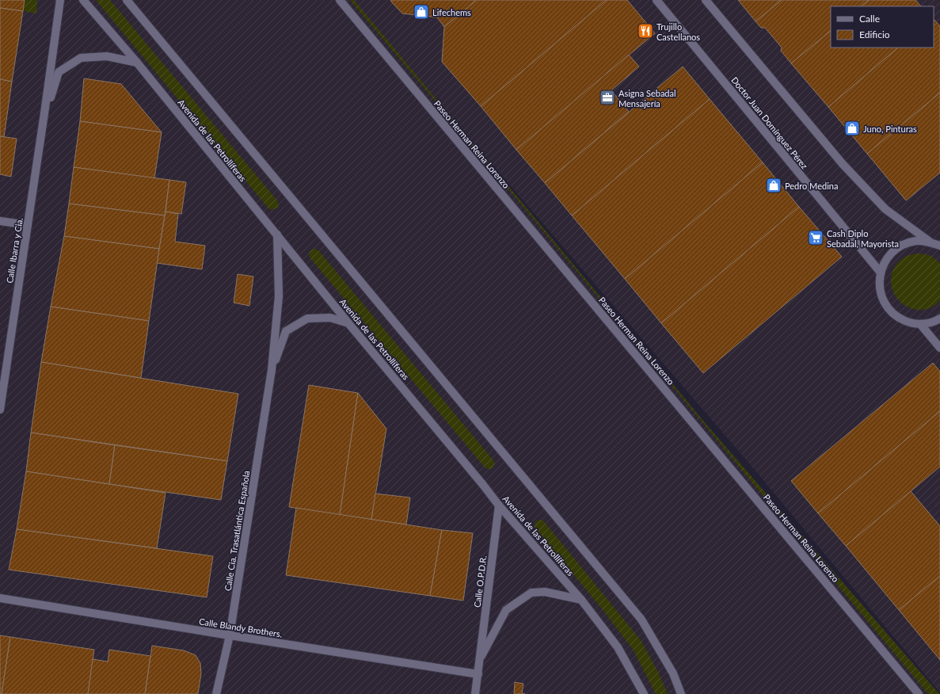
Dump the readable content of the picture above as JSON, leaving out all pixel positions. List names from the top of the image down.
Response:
{
  "streets": {
    "street": [
      "Doctor Juan Domínguez Pérez",
      "Avenida de las Petrollíferas",
      "Paseo Herman Reina Lorenzo",
      "Calle Ibarra y Cia.",
      "Calle Cia. Trasatlántica Española",
      "Calle O.P.D.R.",
      "Calle Blandy Brothers."
    ]
  },
  "crossings": [
    ["Avenida de las Petrollíferas", "Calle Ibarra y Cia."],
    ["Avenida de las Petrollíferas", "Calle Cia. Trasatlántica Española"],
    ["Avenida de las Petrollíferas", "Calle O.P.D.R."],
    ["Calle Cia. Trasatlántica Española", "Calle Blandy Brothers."],
    ["Calle O.P.D.R.", "Calle Blandy Brothers."]
  ],
  "places": {
    "shop": ["Lifechems", "Juno, Pinturas", "Pedro Medina"],
    "restaurant": ["Trujillo Castellanos"],
    "office": ["Asigna Sebadal Mensajería"],
    "supermarket": ["Cash Diplo Sebadal, Mayorista"]
  },
  "legend": ["Calle", "Edificio"]
}
